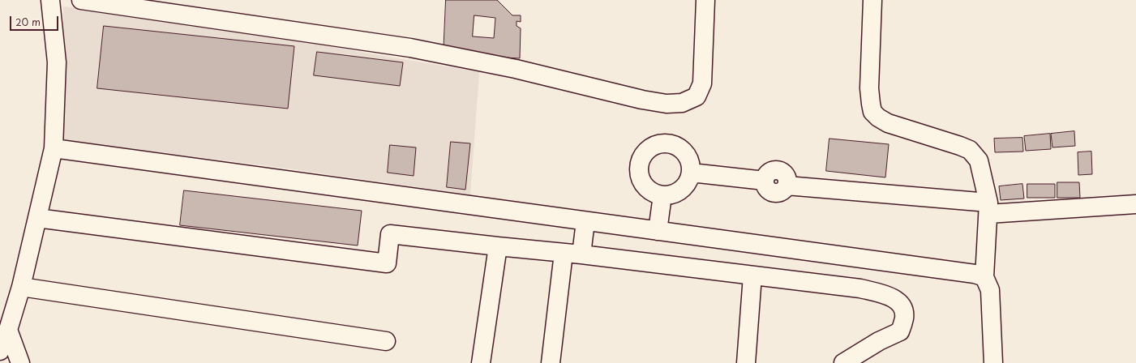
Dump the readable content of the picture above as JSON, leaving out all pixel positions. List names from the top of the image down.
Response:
{
  "scale_bar": "20 m"
}
